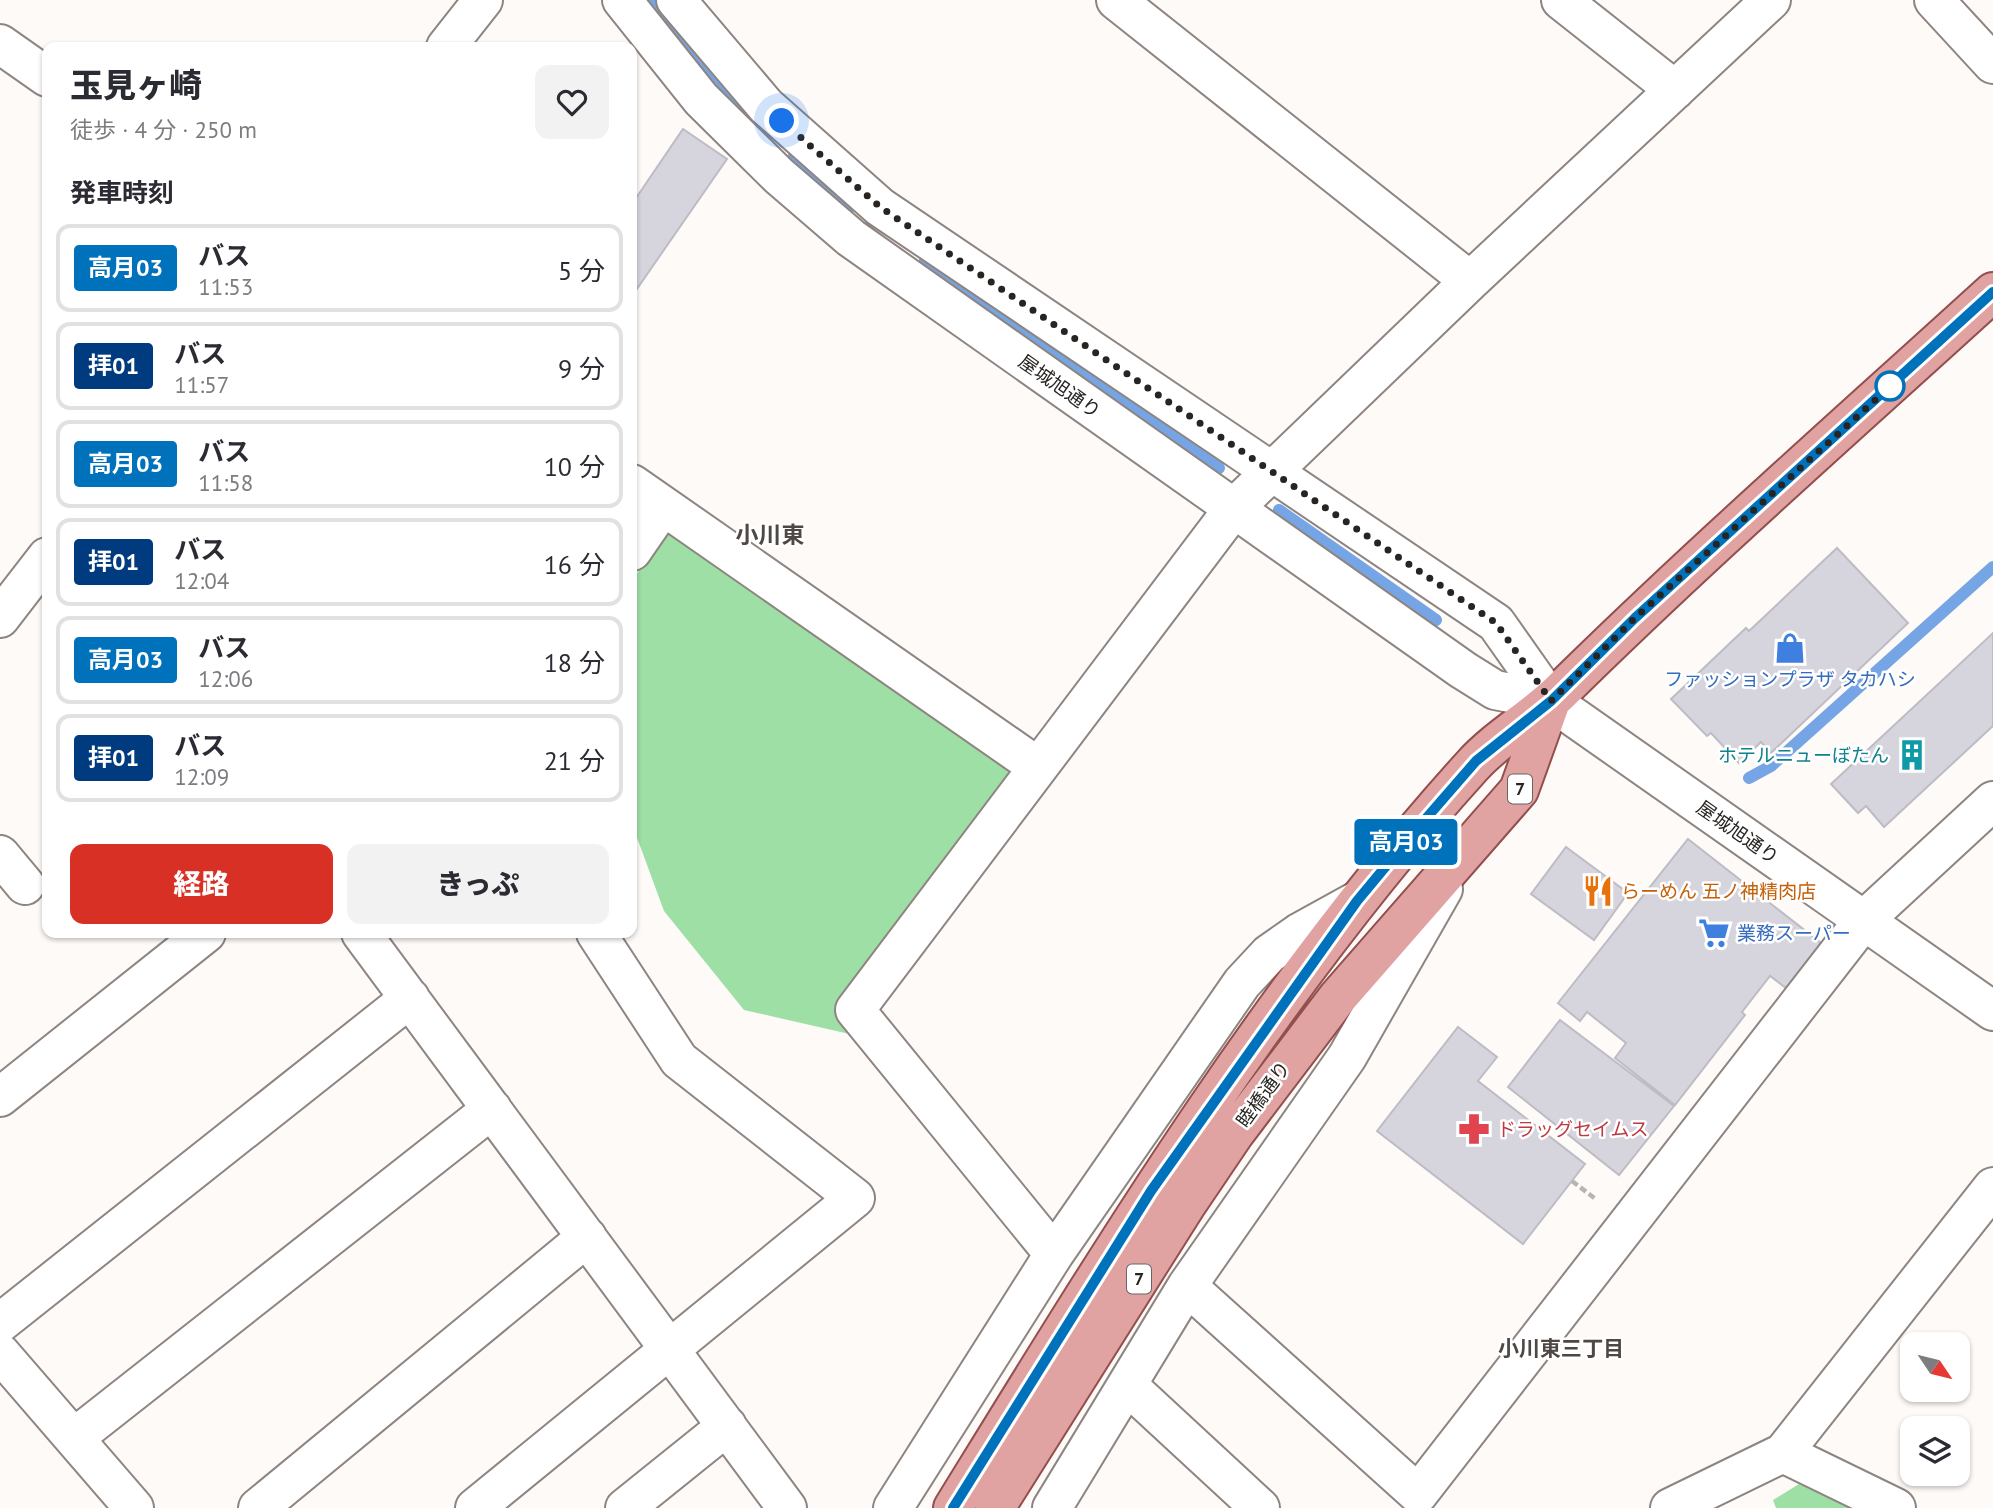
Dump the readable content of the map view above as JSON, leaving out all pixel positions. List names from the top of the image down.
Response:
{
  "streets": {
    "main road": ["7", "睦橋通り"],
    "street": ["屋城旭通り"]
  },
  "crossings": [
    ["屋城旭通り", "睦橋通り"]
  ],
  "districts": ["小川東", "小川東三丁目"],
  "places": {
    "shop": ["ファッションプラザ タカハシ"],
    "building": ["ホテルニューぼたん"],
    "restaurant": ["らーめん 五ノ神精肉店"],
    "supermarket": ["業務スーパー"],
    "pharmacy": ["ドラッグセイムス"]
  },
  "lines": ["bus line 高月03"],
  "north": "bottom right",
  "page": {
    "on_map": "高月03",
    "heading": [
      ["玉見ヶ崎", "徒歩 · 4 分 · 250 m"],
      "発車時刻"
    ],
    "list": [
      {
        "mark": "高月03",
        "name": "バス",
        "note": "11:53",
        "value": "5 分"
      },
      {
        "mark": "拝01",
        "name": "バス",
        "note": "11:57",
        "value": "9 分"
      },
      {
        "mark": "高月03",
        "name": "バス",
        "note": "11:58",
        "value": "10 分"
      },
      {
        "mark": "拝01",
        "name": "バス",
        "note": "12:04",
        "value": "16 分"
      },
      {
        "mark": "高月03",
        "name": "バス",
        "note": "12:06",
        "value": "18 分"
      },
      {
        "mark": "拝01",
        "name": "バス",
        "note": "12:09",
        "value": "21 分"
      }
    ],
    "buttons": ["経路", "きっぷ"]
  }
}
